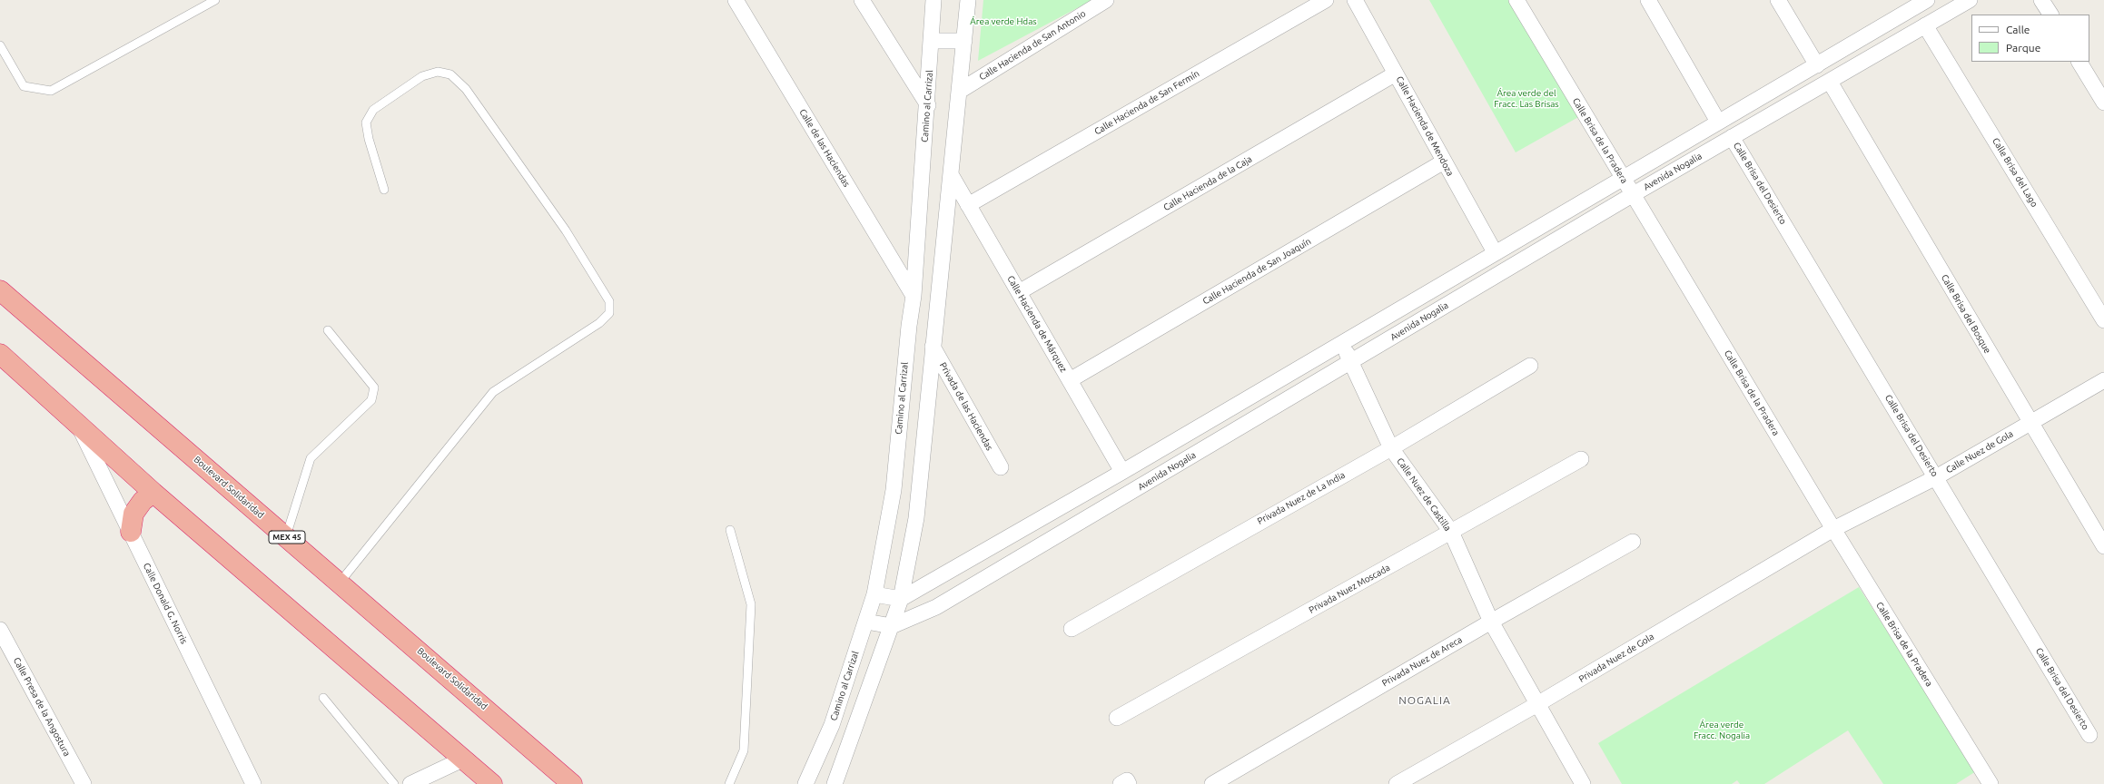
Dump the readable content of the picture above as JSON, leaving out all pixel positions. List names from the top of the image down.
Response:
{
  "streets": {
    "highway": ["Boulevard Solidaridad", "MEX 45"],
    "street": [
      "Calle Hacienda de San Antonio",
      "Calle Hacienda de San Fermín",
      "Camino al Carrizal",
      "Calle Hacienda de Mendoza",
      "Calle Brisa de la Pradera",
      "Calle de las Haciendas",
      "Avenida Nogalia",
      "Calle Brisa del Lago",
      "Calle Hacienda de la Caja",
      "Calle Brisa del Desierto",
      "Calle Hacienda de San Joaquín",
      "Calle Brisa del Bosque",
      "Calle Hacienda de Márquez",
      "Privada de las Haciendas",
      "Calle Nuez de Gola",
      "Calle Nuez de Castilla",
      "Privada Nuez de La India",
      "Privada Nuez Moscada",
      "Calle Donald G. Norris",
      "Privada Nuez de Gola",
      "Privada Nuez de Areca",
      "Calle Presa de la Angostura"
    ]
  },
  "crossings": [
    ["Calle Hacienda de San Fermín", "Calle Hacienda de Márquez"],
    ["Camino al Carrizal", "Calle de las Haciendas"],
    ["Calle Hacienda de Mendoza", "Avenida Nogalia"],
    ["Calle Hacienda de Mendoza", "Calle Hacienda de la Caja"],
    ["Calle Hacienda de Mendoza", "Calle Hacienda de San Joaquín"],
    ["Calle Brisa de la Pradera", "Avenida Nogalia"],
    ["Calle Brisa de la Pradera", "Calle Nuez de Gola"],
    ["Calle Brisa de la Pradera", "Privada Nuez de Gola"],
    ["Avenida Nogalia", "Calle Brisa del Lago"],
    ["Avenida Nogalia", "Calle Brisa del Desierto"],
    ["Avenida Nogalia", "Calle Brisa del Bosque"],
    ["Avenida Nogalia", "Calle Hacienda de Márquez"],
    ["Avenida Nogalia", "Calle Nuez de Castilla"],
    ["Calle Hacienda de la Caja", "Calle Hacienda de Márquez"],
    ["Calle Brisa del Desierto", "Calle Nuez de Gola"],
    ["Calle Hacienda de San Joaquín", "Calle Hacienda de Márquez"],
    ["Calle Brisa del Bosque", "Calle Nuez de Gola"],
    ["Calle Nuez de Gola", "Privada Nuez de Gola"],
    ["Calle Nuez de Castilla", "Privada Nuez de La India"],
    ["Calle Nuez de Castilla", "Privada Nuez Moscada"],
    ["Calle Nuez de Castilla", "Privada Nuez de Gola"],
    ["Calle Nuez de Castilla", "Privada Nuez de Areca"]
  ],
  "districts": ["NOGALIA"],
  "parks": ["Área verde Hdas", "Área verde del Fracc. Las Brisas", "Área verde Fracc. Nogalia"],
  "legend": ["Calle", "Parque"]
}
